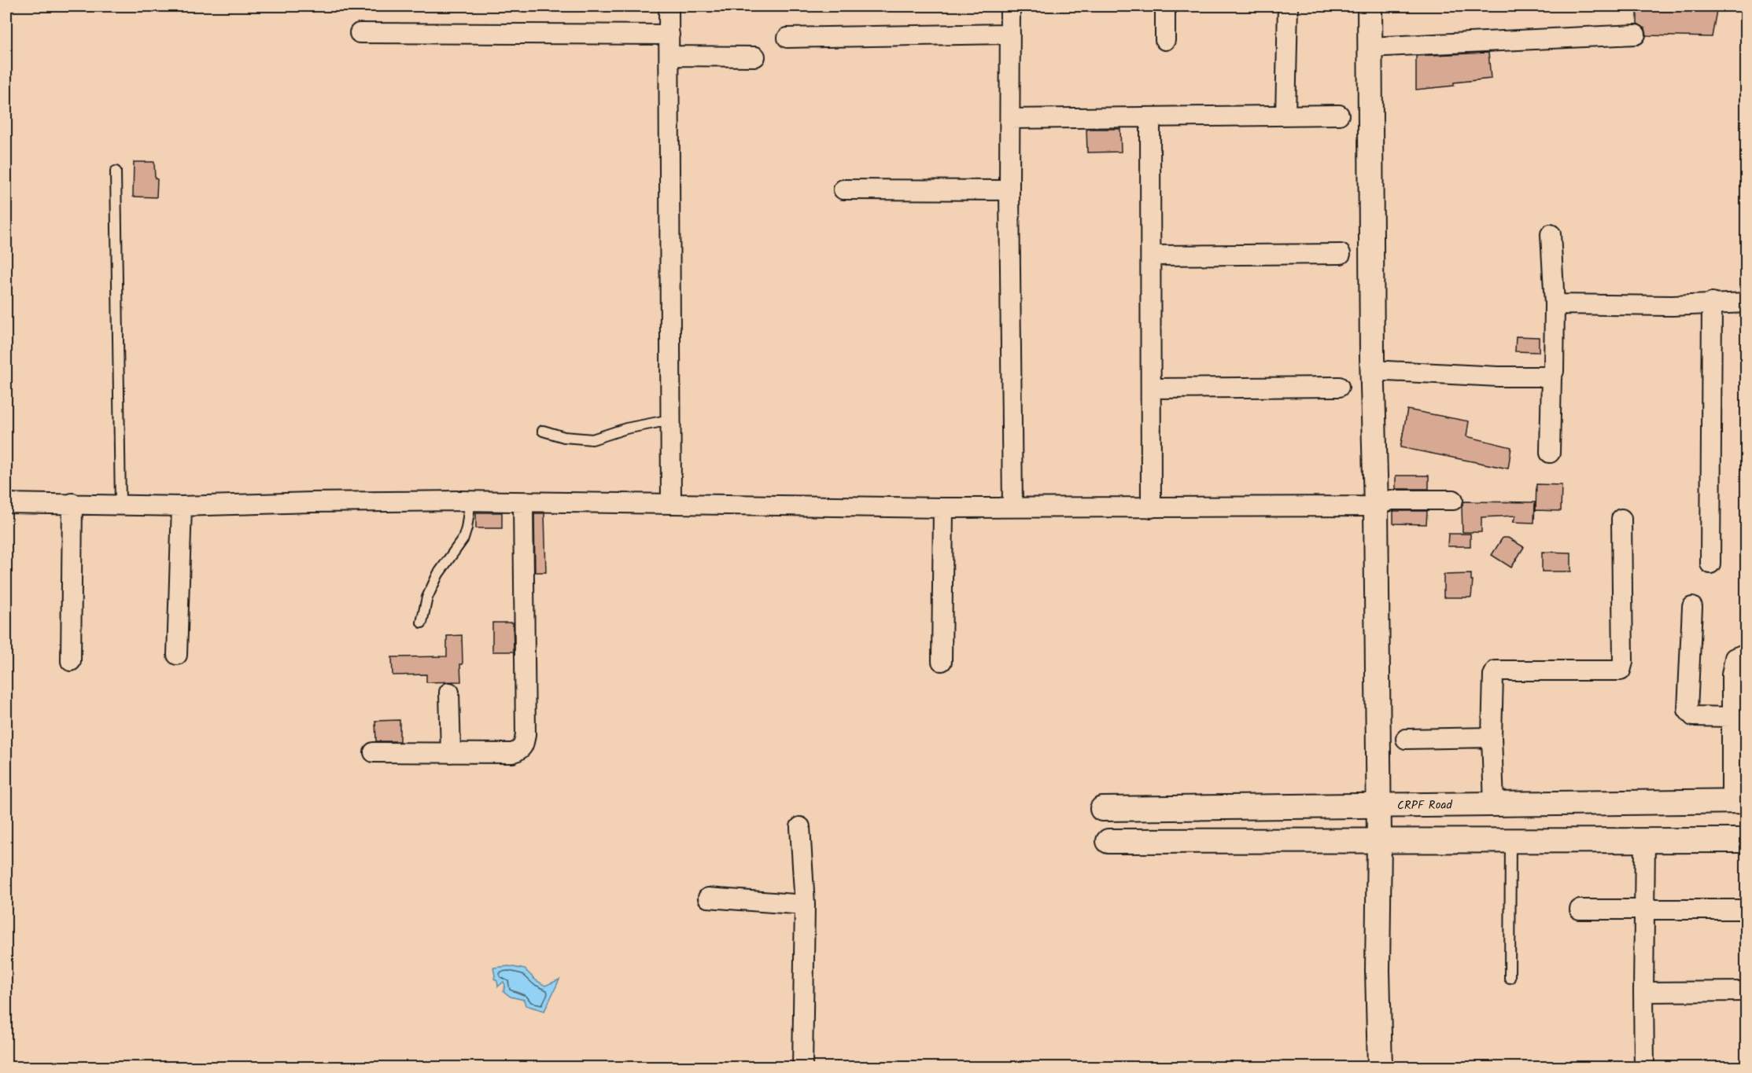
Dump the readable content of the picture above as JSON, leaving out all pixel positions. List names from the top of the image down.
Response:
{
  "streets": {
    "street": ["CRPF Road"]
  }
}
